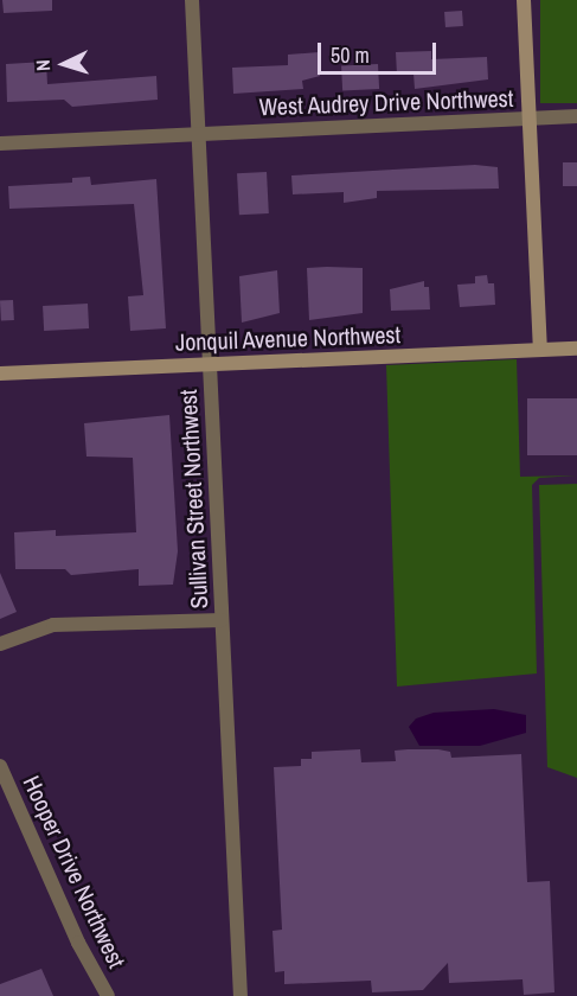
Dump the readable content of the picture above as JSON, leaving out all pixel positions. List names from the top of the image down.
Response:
{
  "streets": {
    "street": [
      "West Audrey Drive Northwest",
      "Jonquil Avenue Northwest",
      "Sullivan Street Northwest",
      "Hooper Drive Northwest"
    ]
  },
  "crossings": [
    ["West Audrey Drive Northwest", "Sullivan Street Northwest"],
    ["Jonquil Avenue Northwest", "Sullivan Street Northwest"]
  ],
  "scale_bar": "50 m",
  "north": "left"
}
